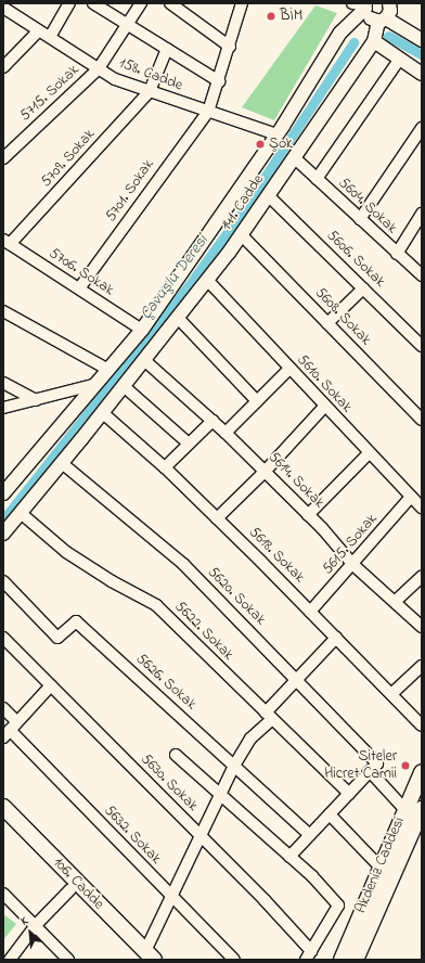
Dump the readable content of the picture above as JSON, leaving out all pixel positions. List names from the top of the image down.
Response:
{
  "streets": {
    "main road": ["Akdeniz Caddesi", "106. Cadde"],
    "street": [
      "158. Cadde",
      "5715. Sokak",
      "5709. Sokak",
      "5701. Sokak",
      "141. Cadde",
      "5604. Sokak",
      "5606. Sokak",
      "5706. Sokak",
      "5608. Sokak",
      "5610. Sokak",
      "5614. Sokak",
      "5615. Sokak",
      "5618. Sokak",
      "5620. Sokak",
      "5622. Sokak",
      "5626. Sokak",
      "5630. Sokak",
      "5632. Sokak"
    ]
  },
  "crossings": [
    ["158. Cadde", "5715. Sokak"],
    ["158. Cadde", "5709. Sokak"],
    ["158. Cadde", "5701. Sokak"],
    ["158. Cadde", "141. Cadde"],
    ["5709. Sokak", "5706. Sokak"],
    ["5701. Sokak", "5706. Sokak"],
    ["141. Cadde", "5604. Sokak"],
    ["141. Cadde", "5606. Sokak"],
    ["141. Cadde", "5706. Sokak"],
    ["141. Cadde", "5608. Sokak"],
    ["141. Cadde", "5610. Sokak"],
    ["141. Cadde", "5614. Sokak"],
    ["141. Cadde", "5618. Sokak"],
    ["141. Cadde", "5620. Sokak"],
    ["141. Cadde", "5622. Sokak"],
    ["5610. Sokak", "5615. Sokak"],
    ["5614. Sokak", "5615. Sokak"],
    ["5615. Sokak", "5618. Sokak"],
    ["5620. Sokak", "Akdeniz Caddesi"]
  ],
  "water": ["Çavuşlu Deresi"],
  "places": ["BİM", "Şok", "Siteler Hicret Camii"],
  "north": "top left"
}
